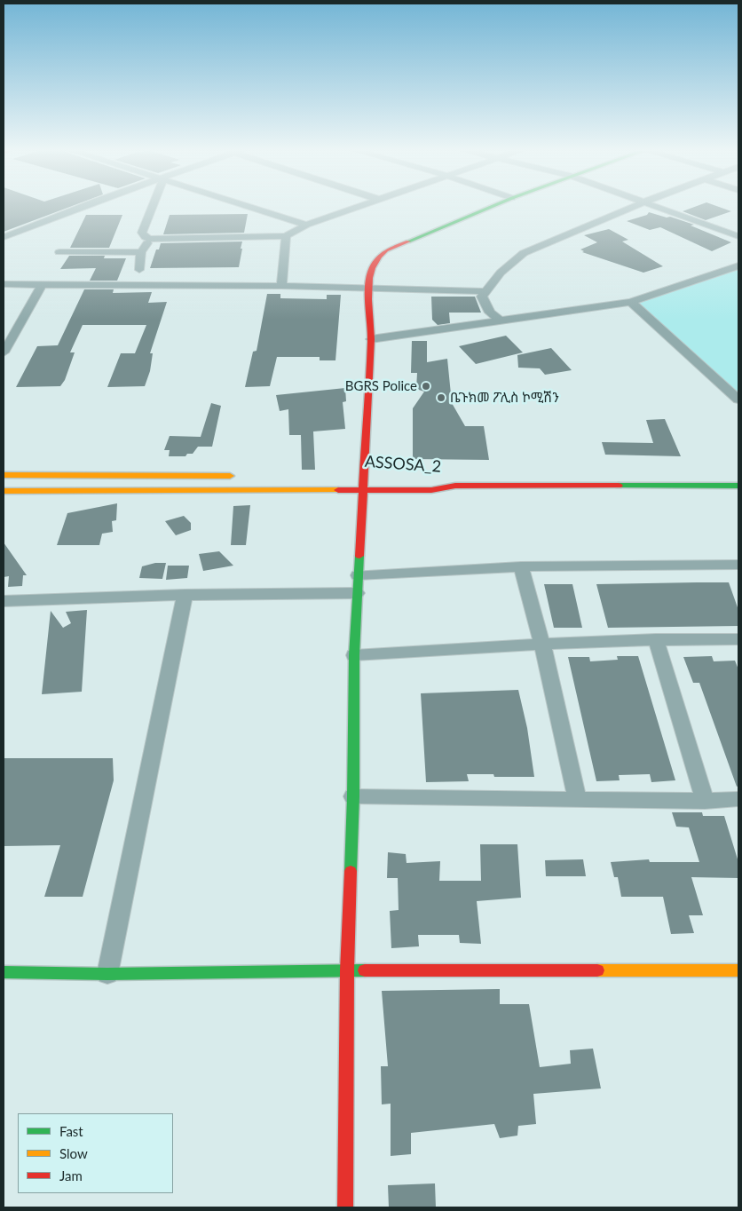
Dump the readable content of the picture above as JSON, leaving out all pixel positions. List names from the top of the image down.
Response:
{
  "streets": {
    "street": ["ASSOSA_2"]
  },
  "places": ["BGRS Police", "ቤጉክመ ፖሊስ ኮሚሽን"],
  "legend": ["Fast", "Slow", "Jam"]
}
